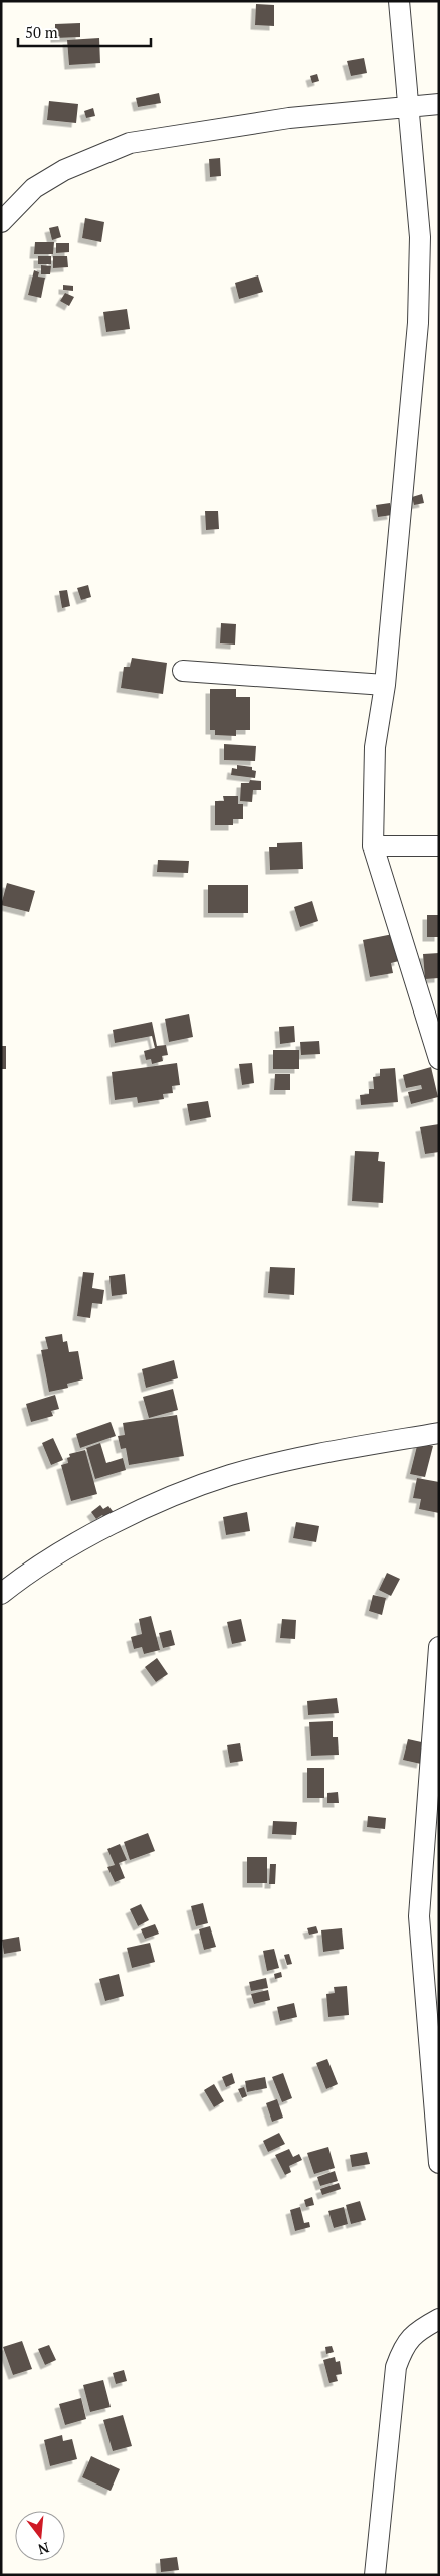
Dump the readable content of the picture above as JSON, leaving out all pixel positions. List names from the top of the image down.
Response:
{
  "scale_bar": "50 m",
  "north": "bottom"
}
